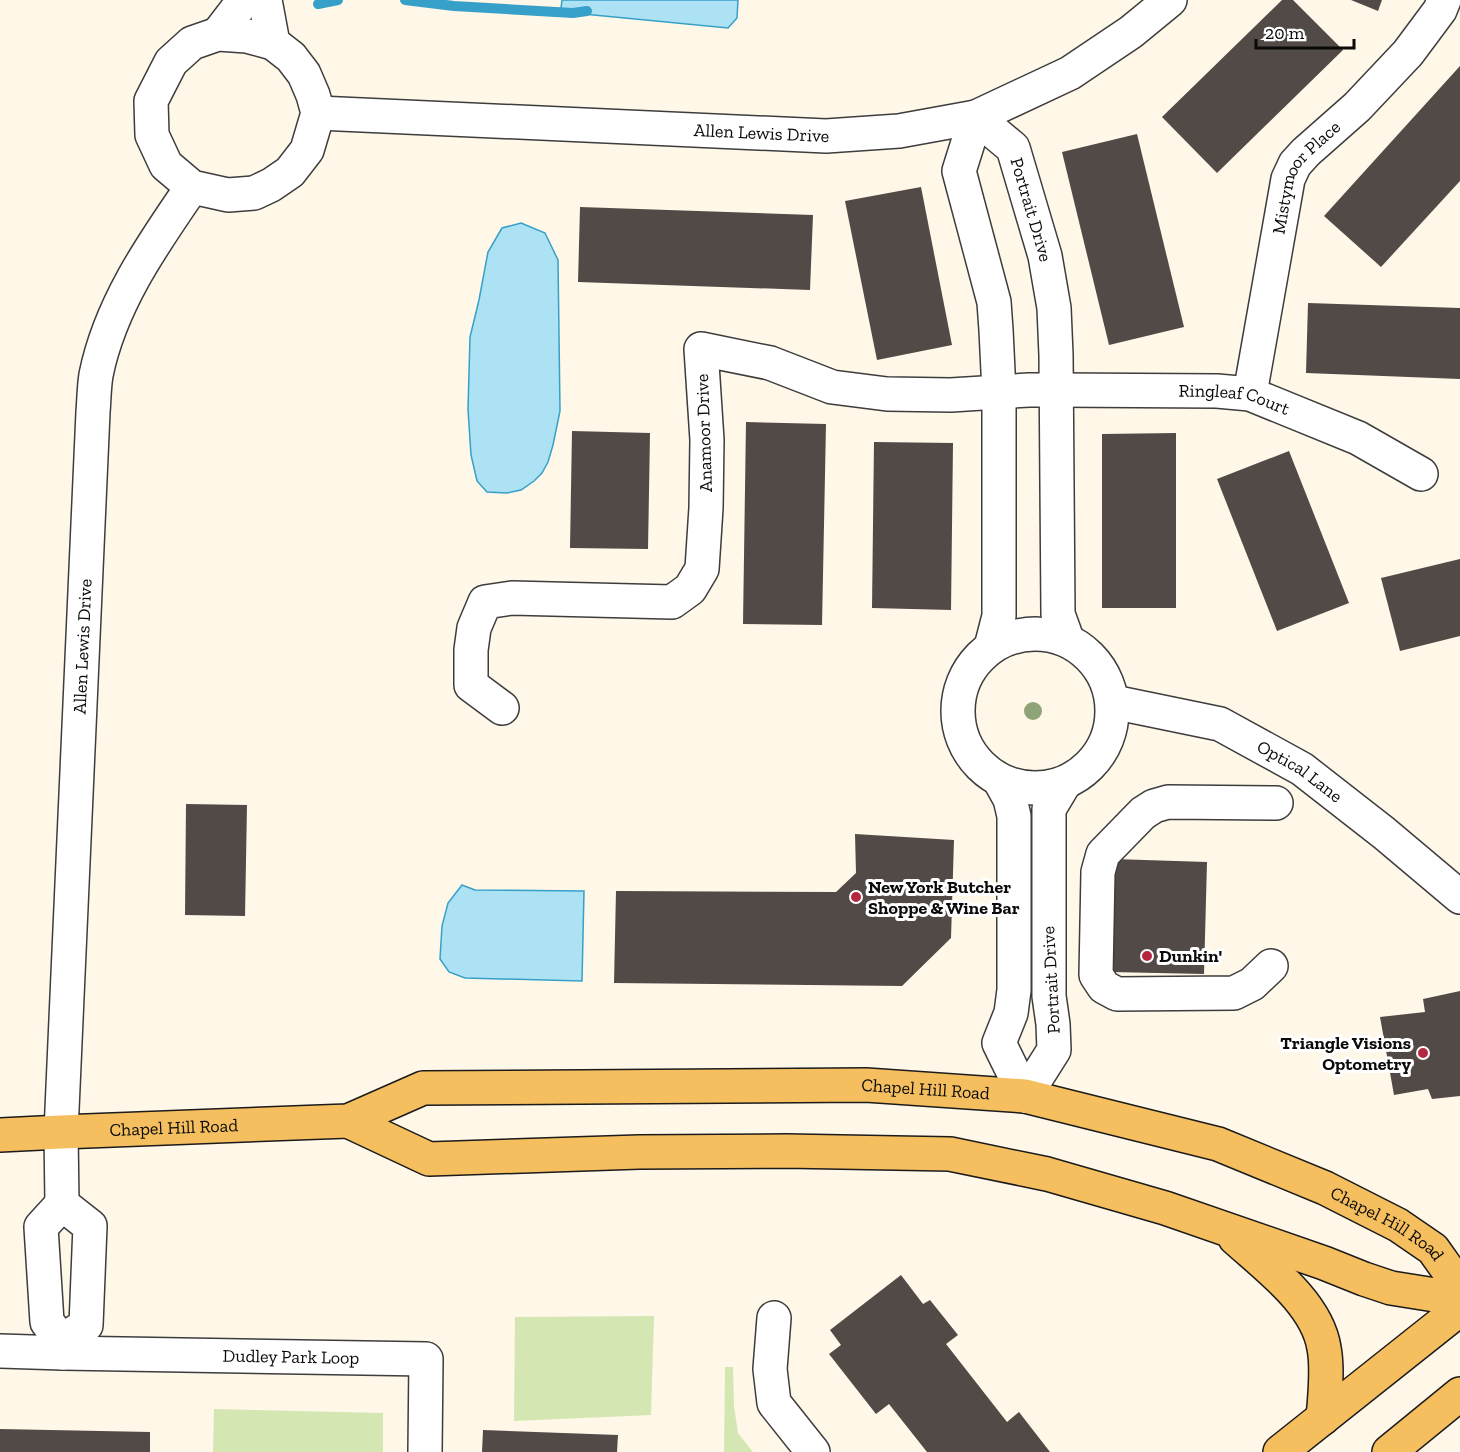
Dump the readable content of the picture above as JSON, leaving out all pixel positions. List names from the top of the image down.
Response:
{
  "streets": {
    "main road": ["Chapel Hill Road"],
    "street": [
      "Allen Lewis Drive",
      "Mistymoor Place",
      "Portrait Drive",
      "Ringleaf Court",
      "Anamoor Drive",
      "Optical Lane",
      "Dudley Park Loop"
    ]
  },
  "crossings": [
    ["Allen Lewis Drive", "Portrait Drive"],
    ["Allen Lewis Drive", "Chapel Hill Road"],
    ["Mistymoor Place", "Ringleaf Court"],
    ["Portrait Drive", "Ringleaf Court"],
    ["Portrait Drive", "Anamoor Drive"],
    ["Portrait Drive", "Optical Lane"],
    ["Portrait Drive", "Chapel Hill Road"],
    ["Ringleaf Court", "Anamoor Drive"]
  ],
  "places": ["New York Butcher Shoppe & Wine Bar", "Dunkin'", "Triangle Visions Optometry"],
  "scale_bar": "20 m"
}
